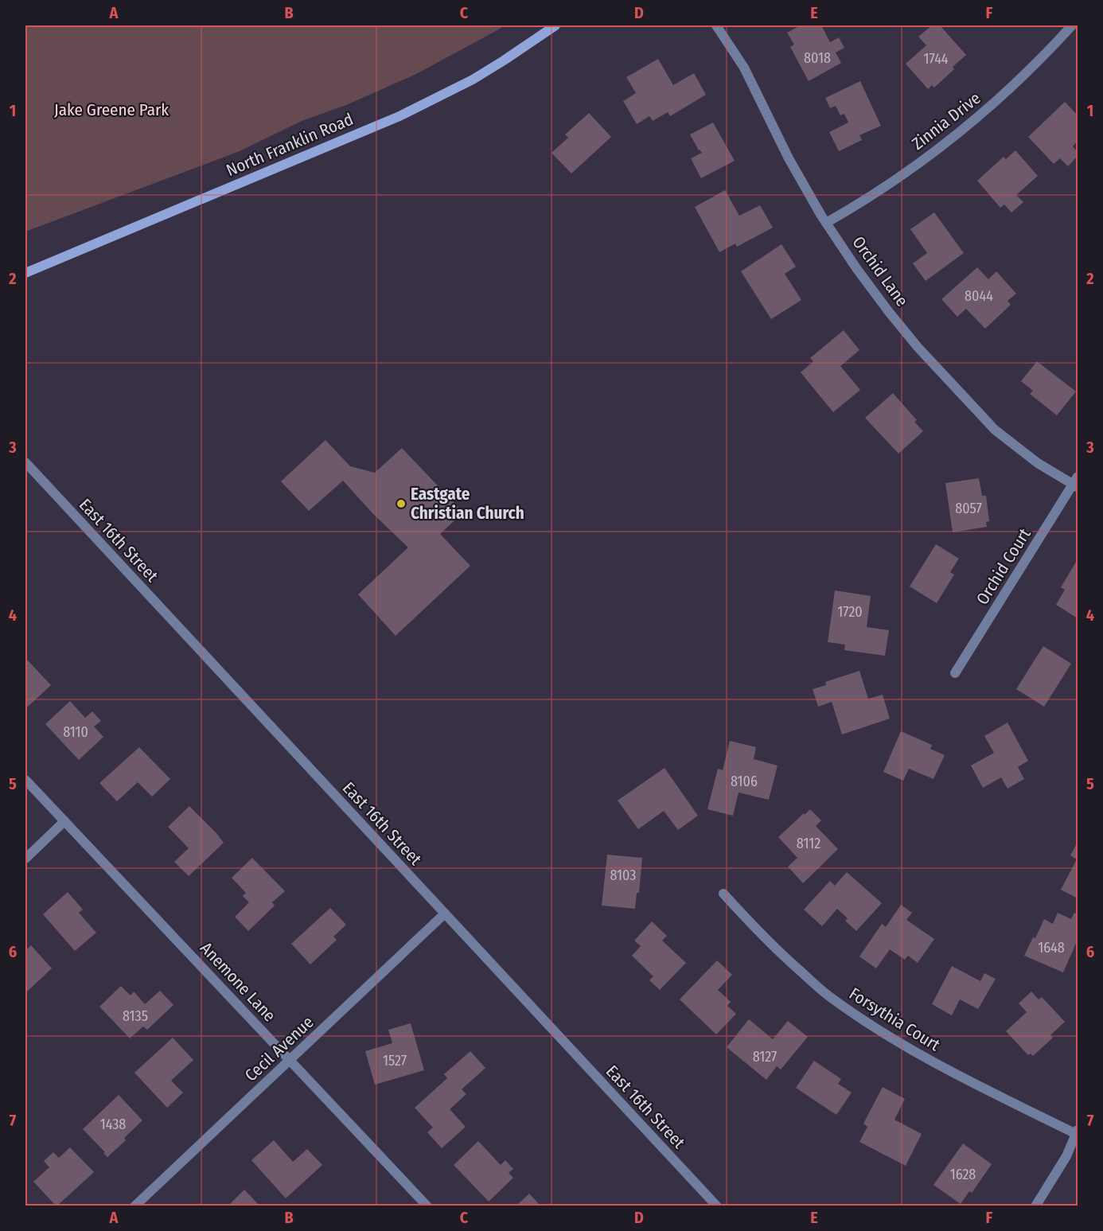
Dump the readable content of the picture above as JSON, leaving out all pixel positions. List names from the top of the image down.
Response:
{
  "streets": {
    "main road": ["North Franklin Road"],
    "street": [
      "Zinnia Drive",
      "Orchid Lane",
      "East 16th Street",
      "Orchid Court",
      "Anemone Lane",
      "Forsythia Court",
      "Cecil Avenue"
    ]
  },
  "crossings": [
    ["Zinnia Drive", "Orchid Lane"],
    ["Orchid Lane", "Orchid Court"],
    ["East 16th Street", "Cecil Avenue"],
    ["Anemone Lane", "Cecil Avenue"]
  ],
  "parks": ["Jake Greene Park"],
  "places": ["Eastgate Christian Church"],
  "house_numbers": [
    "8018",
    "1744",
    "8044",
    "8057",
    "1720",
    "8110",
    "8106",
    "8112",
    "8103",
    "1648",
    "8135",
    "8127",
    "1527",
    "1438",
    "1628"
  ],
  "grid": {
    "columns": [
      "A",
      "B",
      "C",
      "D",
      "E",
      "F"
    ],
    "rows": [
      "1",
      "2",
      "3",
      "4",
      "5",
      "6",
      "7"
    ]
  }
}
